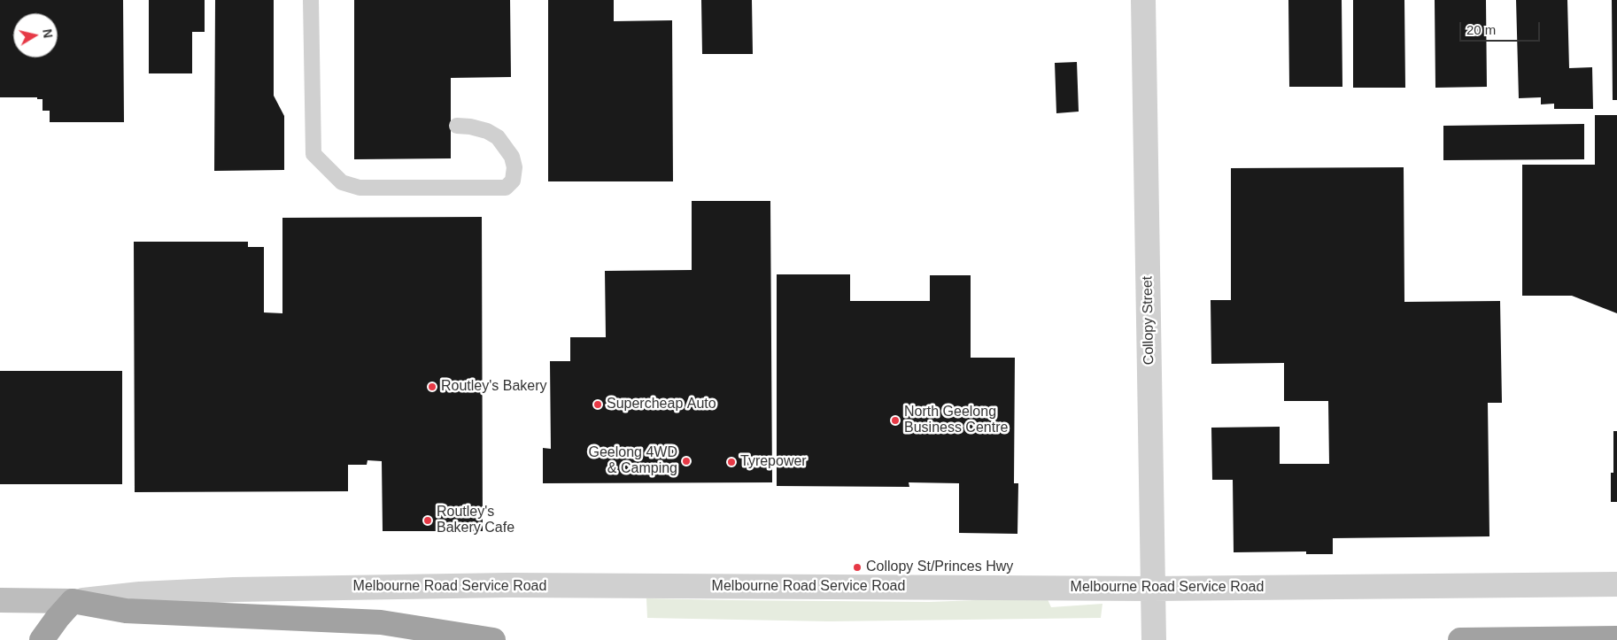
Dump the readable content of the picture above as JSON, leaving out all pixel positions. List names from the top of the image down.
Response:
{
  "streets": {
    "main road": ["Melbourne Road Service Road"],
    "street": ["Collopy Street"]
  },
  "crossings": [
    ["Collopy Street", "Melbourne Road Service Road"]
  ],
  "places": [
    "Routley's Bakery",
    "Supercheap Auto",
    "North Geelong Business Centre",
    "Geelong 4WD & Camping",
    "Tyrepower",
    "Routley's Bakery Cafe",
    "Collopy St/Princes Hwy"
  ],
  "scale_bar": "20 m",
  "north": "right"
}
